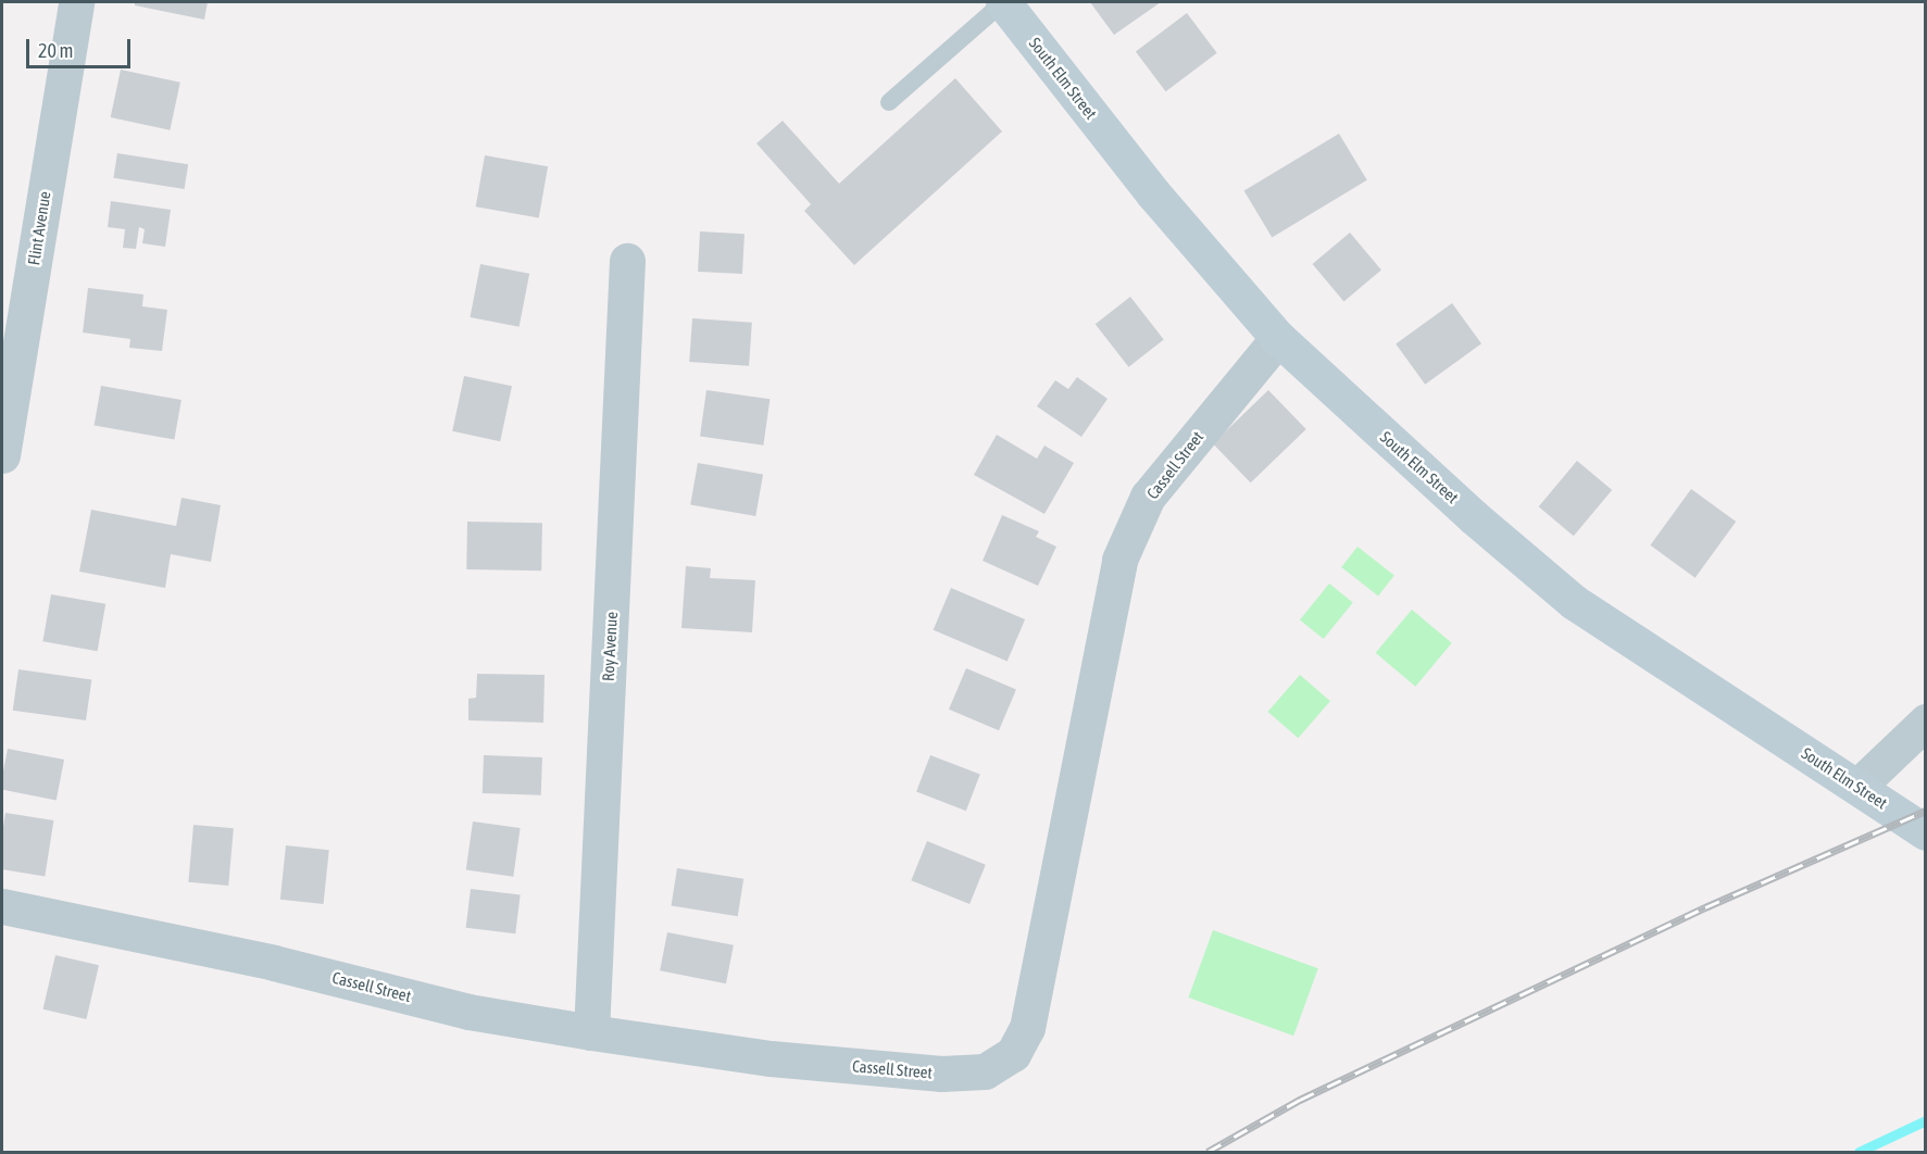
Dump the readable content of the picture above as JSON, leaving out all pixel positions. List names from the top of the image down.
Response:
{
  "streets": {
    "street": [
      "South Elm Street",
      "Flint Avenue",
      "Cassell Street",
      "Roy Avenue"
    ]
  },
  "crossings": [
    ["South Elm Street", "Cassell Street"],
    ["Cassell Street", "Roy Avenue"]
  ],
  "scale_bar": "20 m"
}
